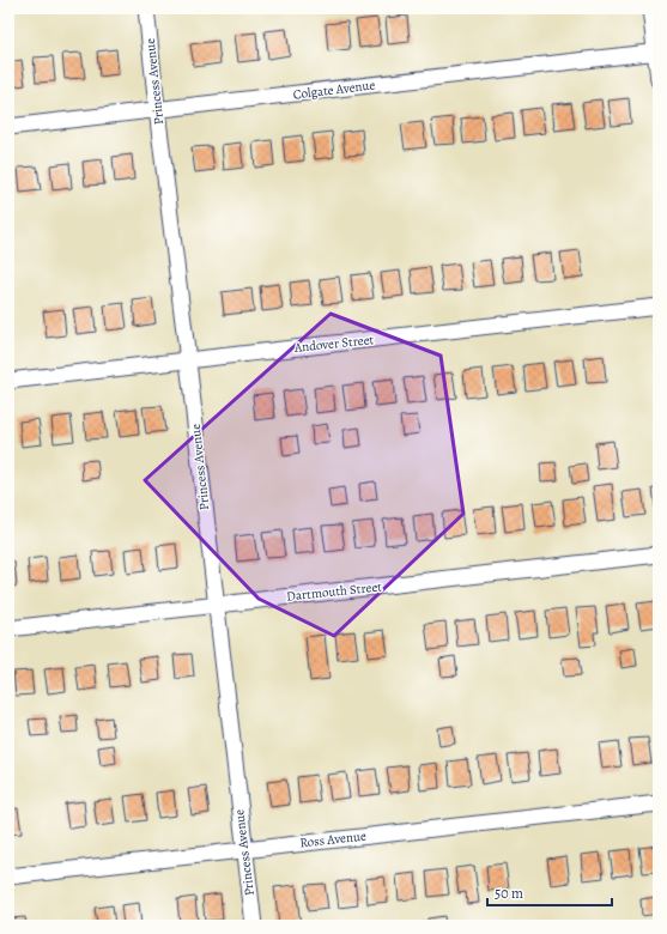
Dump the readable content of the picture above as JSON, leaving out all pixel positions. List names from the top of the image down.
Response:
{
  "streets": {
    "street": [
      "Princess Avenue",
      "Colgate Avenue",
      "Andover Street",
      "Dartmouth Street",
      "Ross Avenue"
    ]
  },
  "crossings": [
    ["Princess Avenue", "Colgate Avenue"],
    ["Princess Avenue", "Andover Street"],
    ["Princess Avenue", "Dartmouth Street"],
    ["Princess Avenue", "Ross Avenue"]
  ],
  "scale_bar": "50 m"
}
